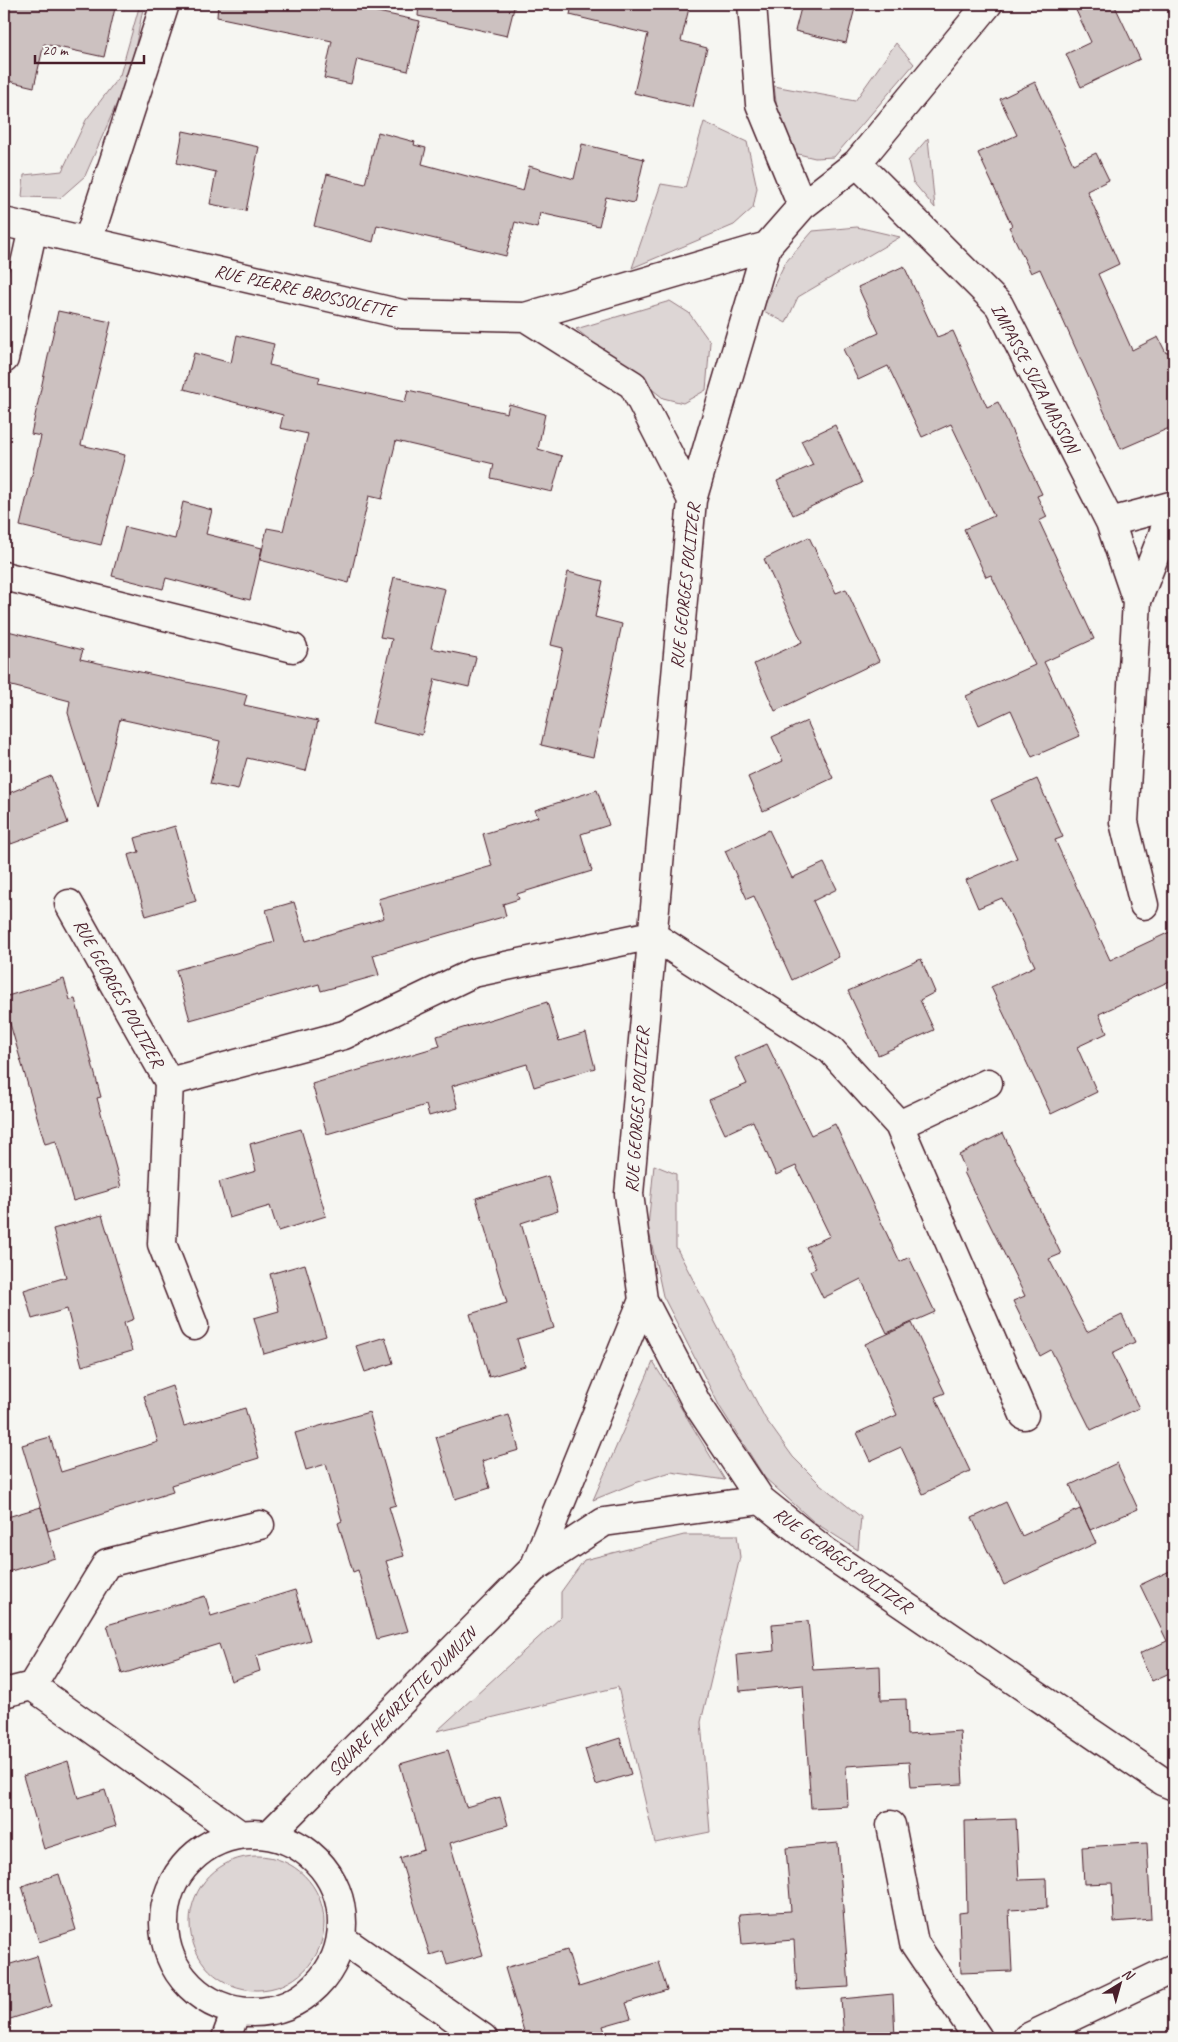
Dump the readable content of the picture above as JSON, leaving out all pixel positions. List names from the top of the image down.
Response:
{
  "streets": {
    "street": [
      "RUE PIERRE BROSSOLETTE",
      "IMPASSE SUZA MASSON",
      "RUE GEORGES POLITZER",
      "SQUARE HENRIETTE DUMUIN"
    ]
  },
  "crossings": [
    ["RUE PIERRE BROSSOLETTE", "RUE GEORGES POLITZER"]
  ],
  "scale_bar": "20 m",
  "north": "top right"
}
